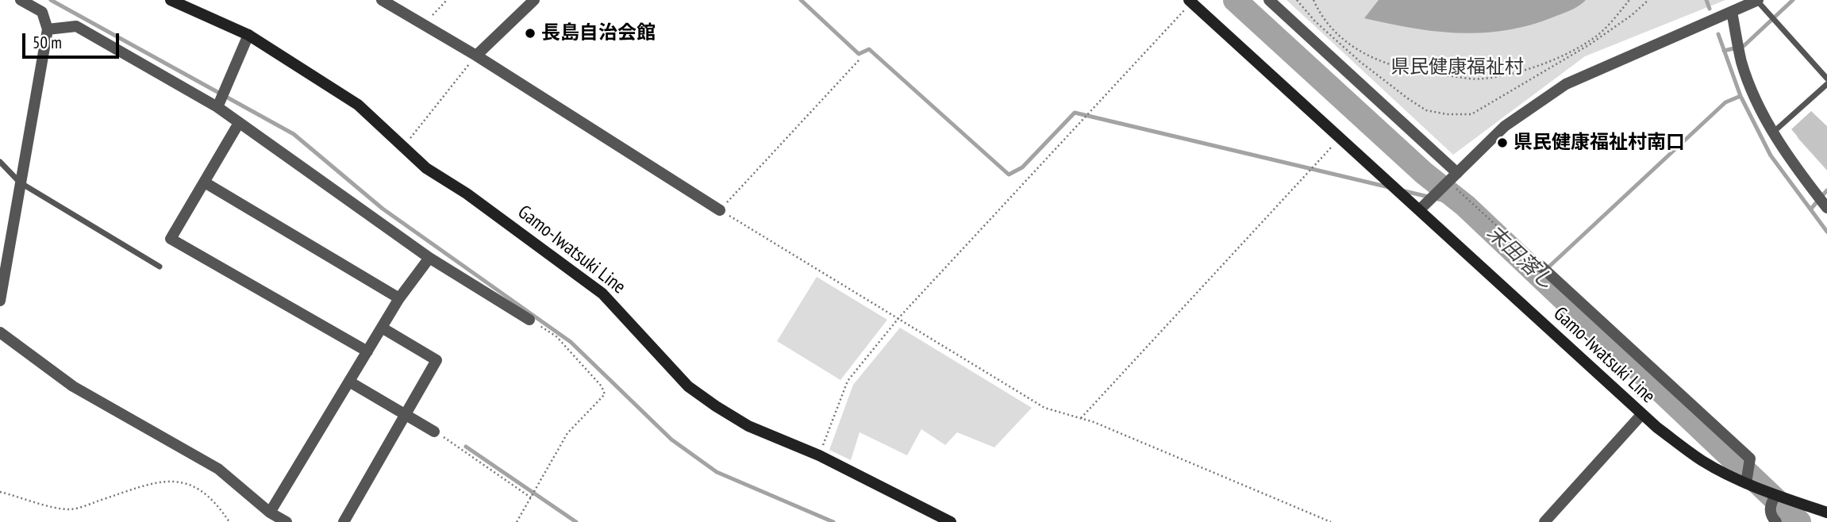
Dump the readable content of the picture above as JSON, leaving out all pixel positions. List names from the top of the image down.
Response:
{
  "streets": {
    "main road": ["Gamo-Iwatsuki Line"]
  },
  "water": ["末田落し"],
  "parks": ["県民健康福祉村"],
  "places": ["長島自治会館", "県民健康福祉村南口"],
  "scale_bar": "50 m"
}
